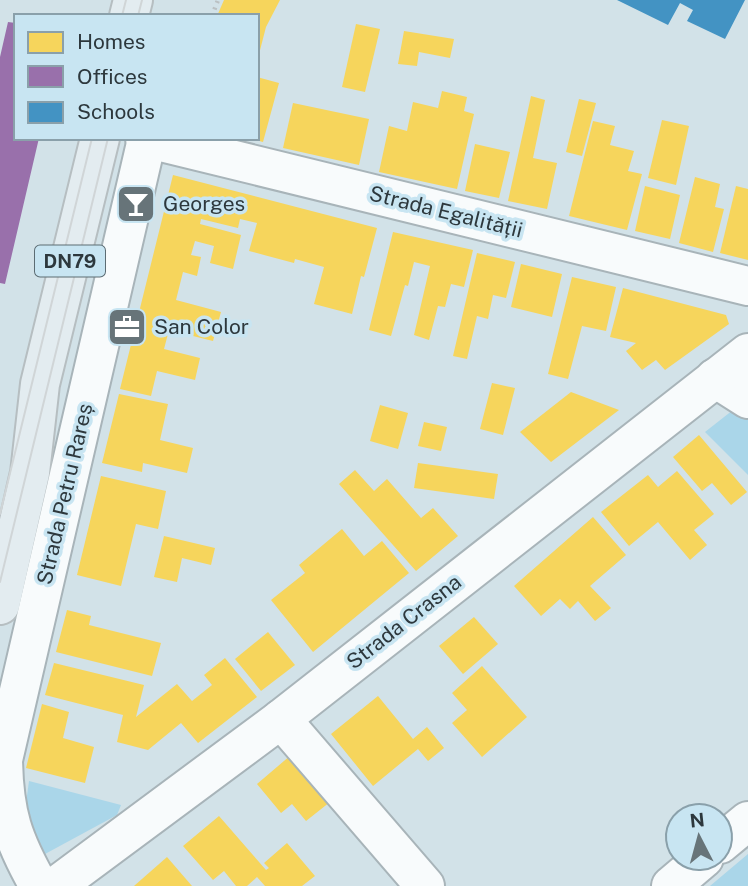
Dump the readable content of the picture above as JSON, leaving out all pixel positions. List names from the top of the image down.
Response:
{
  "streets": {
    "main road": ["DN79", "Strada Petru Rareș"],
    "street": ["Strada Egalității", "Strada Crasna"]
  },
  "places": {
    "bar": ["Georges"],
    "office": ["San Color"]
  },
  "legend": ["Homes", "Offices", "Schools"],
  "north": "top"
}
